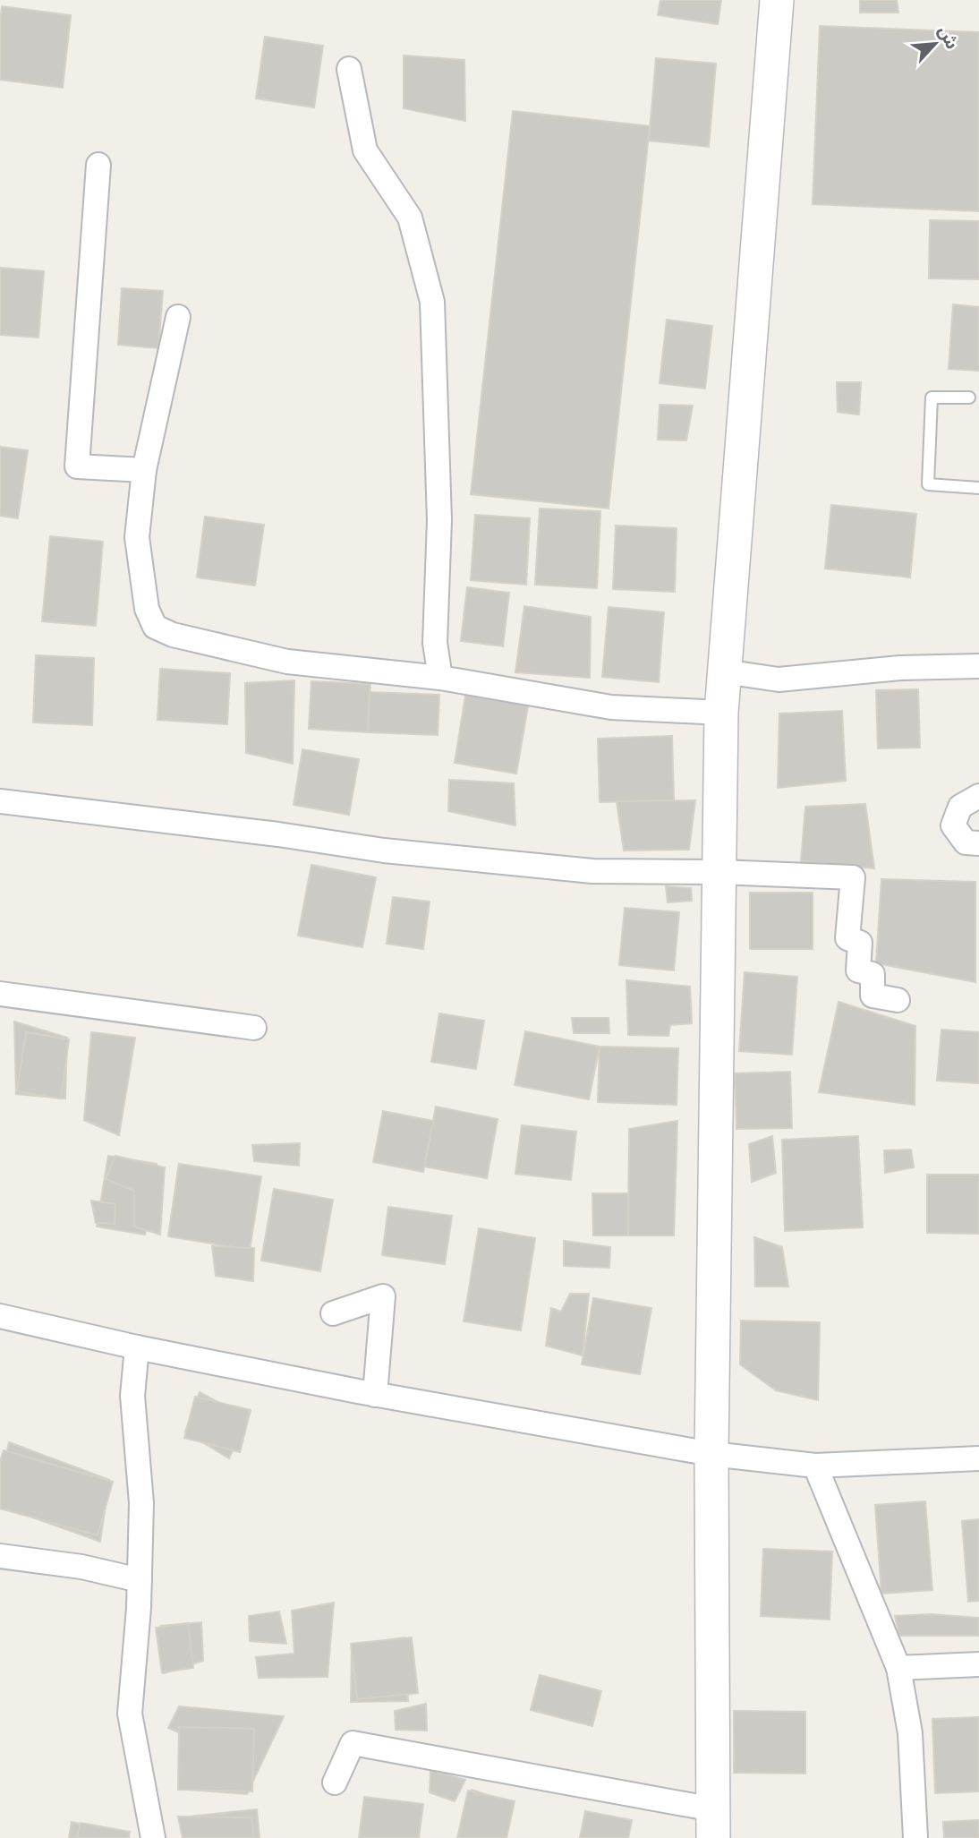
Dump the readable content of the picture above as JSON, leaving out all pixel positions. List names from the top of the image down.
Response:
{
  "north": "top right"
}
